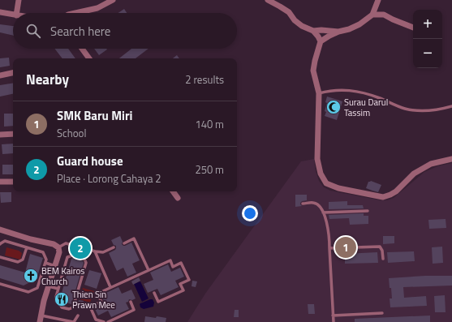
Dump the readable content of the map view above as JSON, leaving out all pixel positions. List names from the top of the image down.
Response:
{
  "places": {
    "mosque": ["Surau Darul Tassim"],
    "church": ["BEM Kairos Church"],
    "restaurant": ["Thien Sin Prawn Mee"]
  },
  "page": {
    "map_buttons": ["+", "−"],
    "search": "Search here",
    "heading": ["Nearby", "2 results"],
    "list": [
      {
        "mark": "1",
        "name": "SMK Baru Miri",
        "note": "School",
        "value": "140 m"
      },
      {
        "mark": "2",
        "name": "Guard house",
        "note": "Place · Lorong Cahaya 2",
        "value": "250 m"
      }
    ],
    "pins": ["1", "2"]
  }
}
